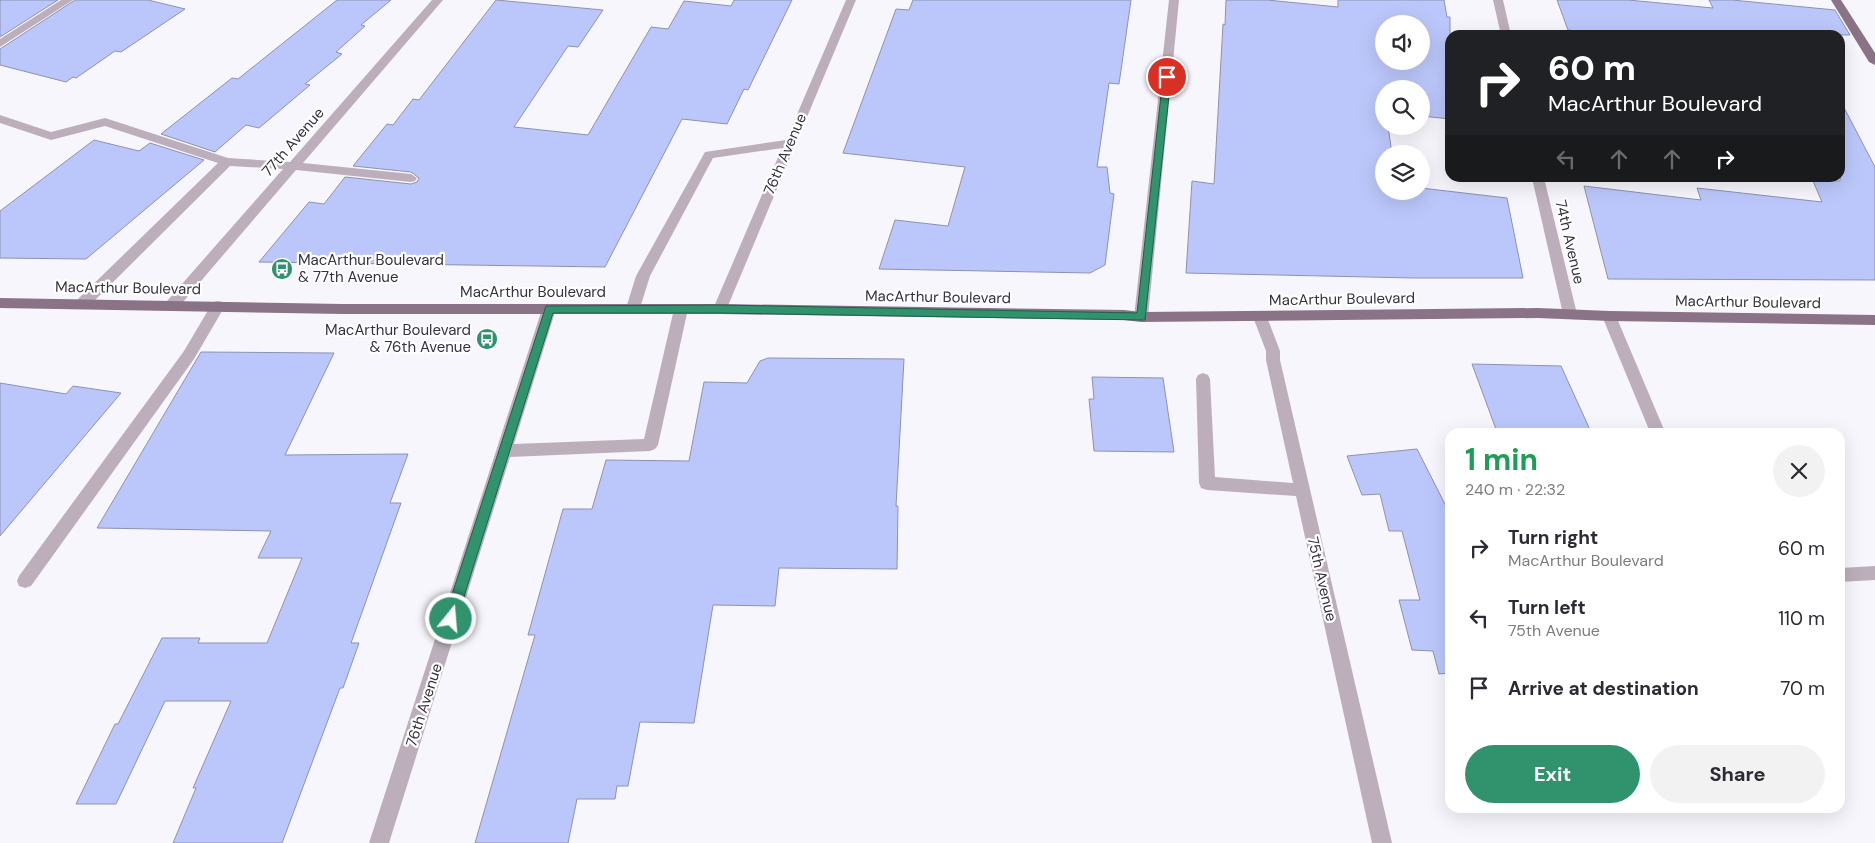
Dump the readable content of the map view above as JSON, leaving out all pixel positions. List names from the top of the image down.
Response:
{
  "streets": {
    "main road": ["MacArthur Boulevard"],
    "street": [
      "77th Avenue",
      "76th Avenue",
      "74th Avenue",
      "75th Avenue"
    ]
  },
  "crossings": [
    ["77th Avenue", "MacArthur Boulevard"],
    ["76th Avenue", "MacArthur Boulevard"],
    ["74th Avenue", "MacArthur Boulevard"],
    ["MacArthur Boulevard", "75th Avenue"]
  ],
  "places": {
    "bus stop": ["MacArthur Boulevard & 77th Avenue", "MacArthur Boulevard & 76th Avenue"]
  },
  "page": {
    "turn": ["60 m", "MacArthur Boulevard"],
    "heading": ["1 min", "240 m · 22:32"],
    "list": [
      {
        "name": "Turn right",
        "note": "MacArthur Boulevard",
        "value": "60 m"
      },
      {
        "name": "Turn left",
        "note": "75th Avenue",
        "value": "110 m"
      },
      {
        "name": "Arrive at destination",
        "value": "70 m"
      }
    ],
    "buttons": ["Exit", "Share"]
  }
}
